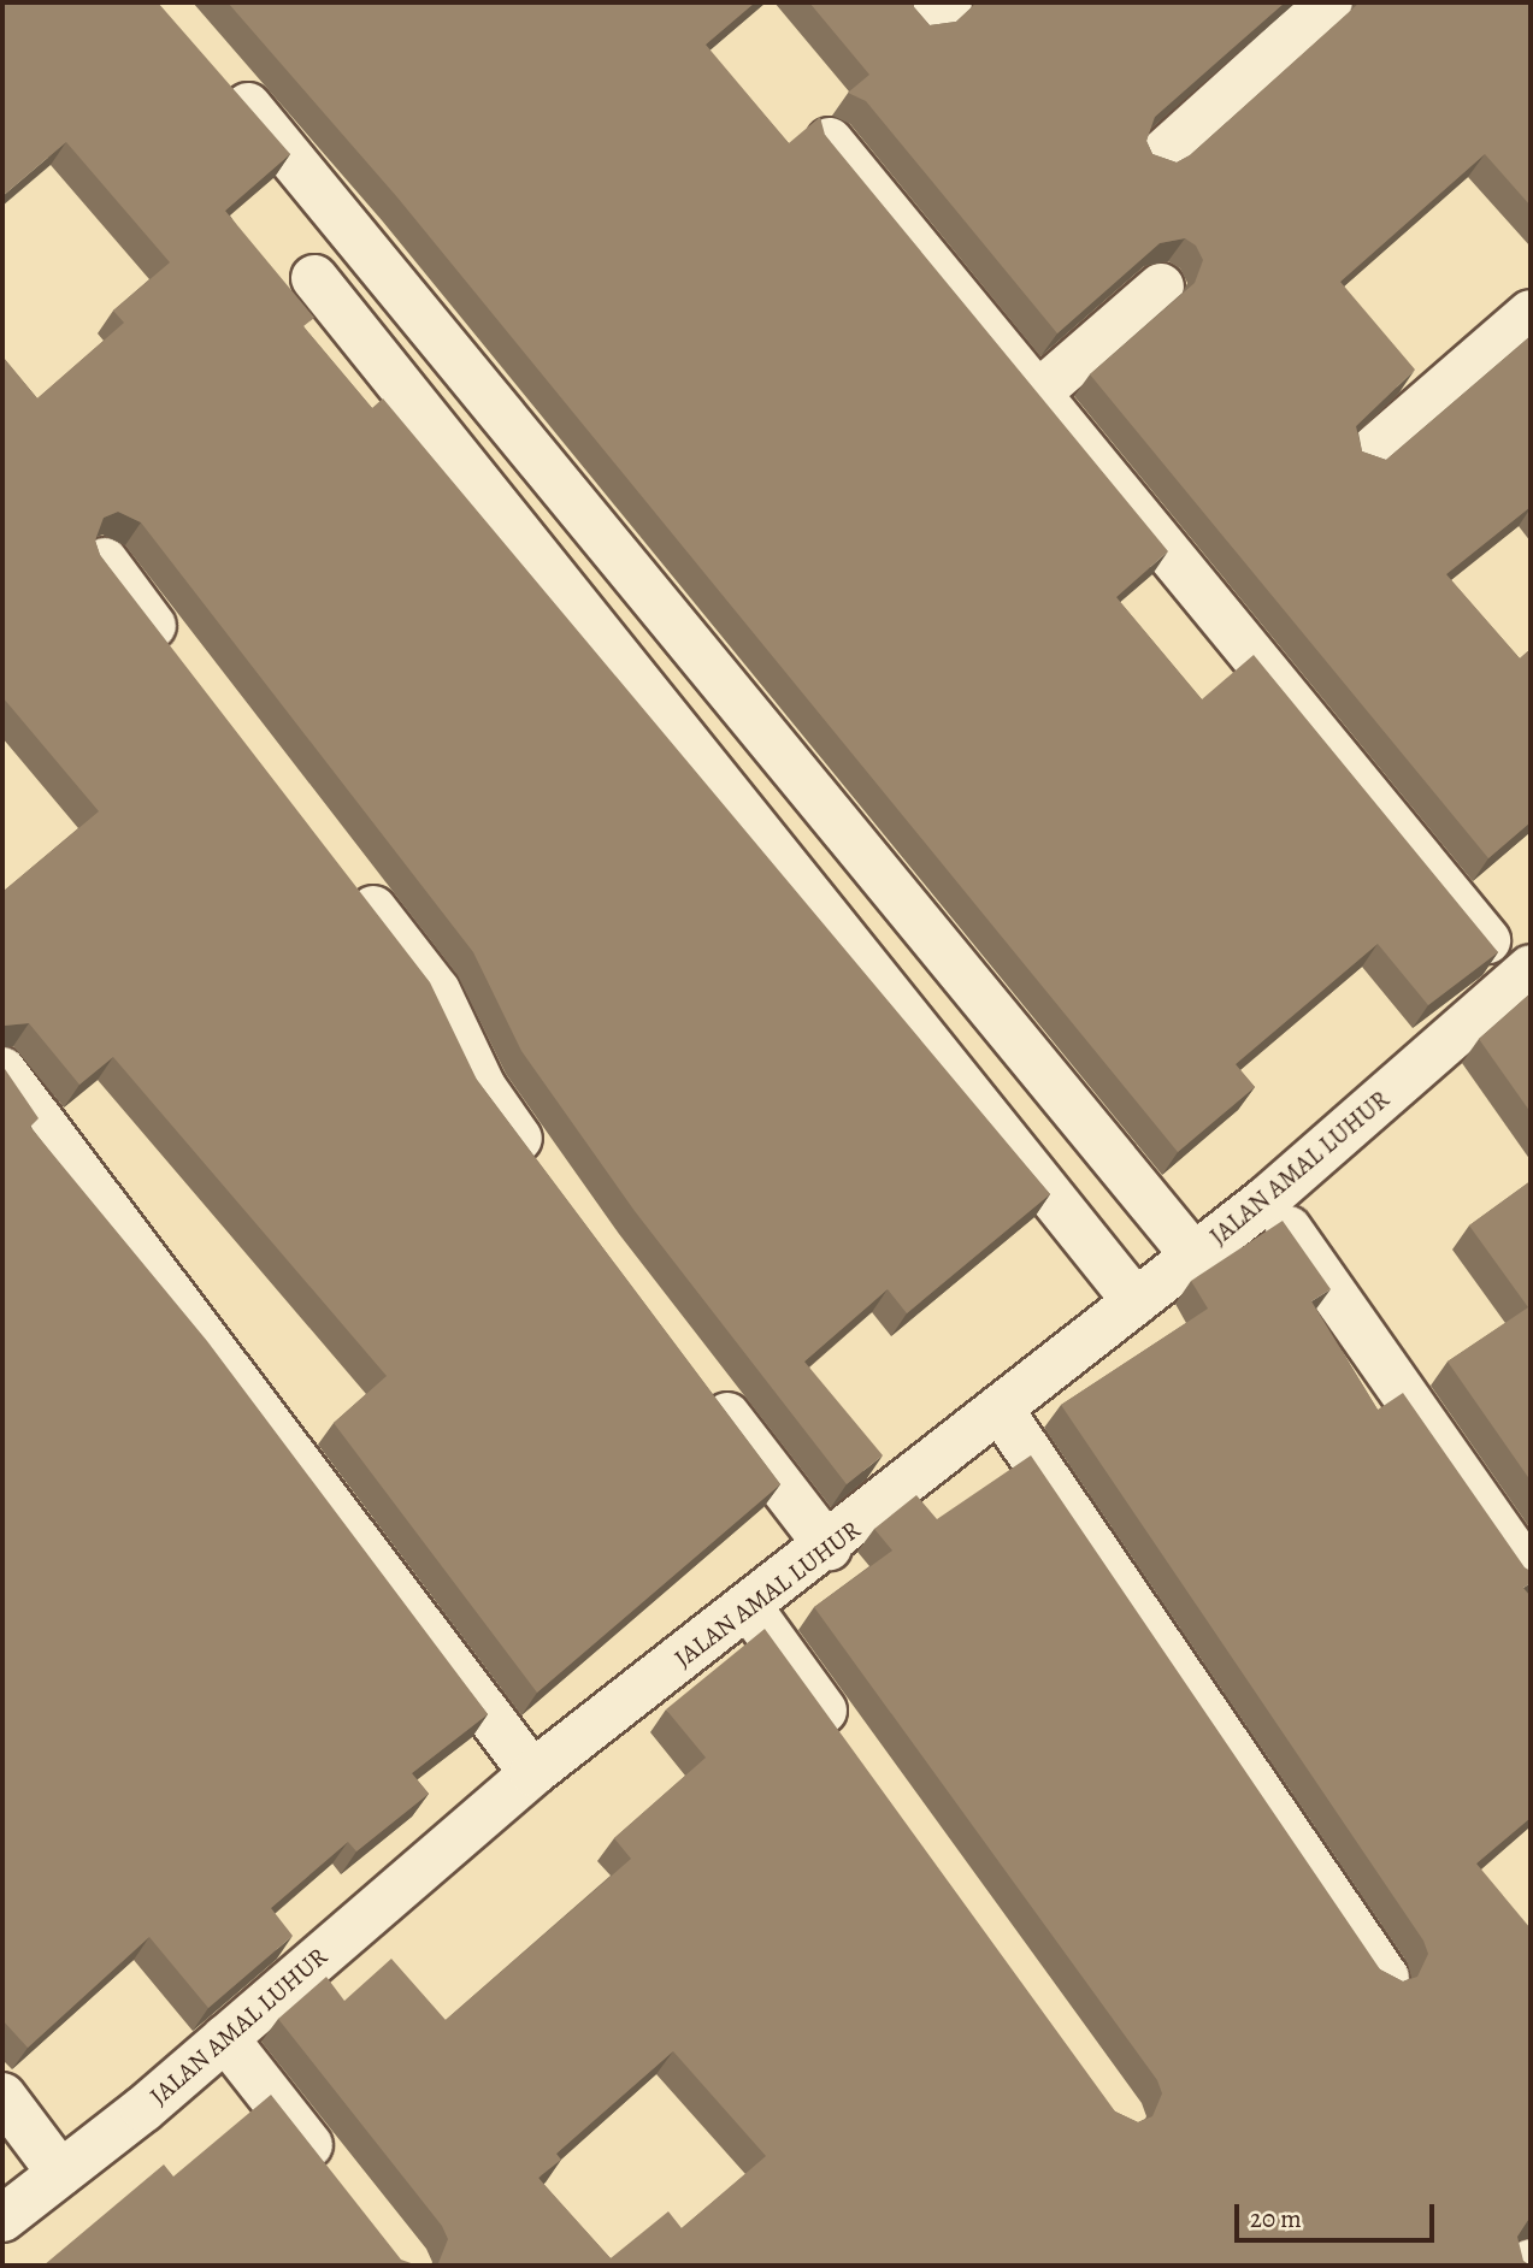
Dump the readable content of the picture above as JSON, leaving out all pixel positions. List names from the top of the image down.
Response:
{
  "streets": {
    "street": ["JALAN AMAL LUHUR"]
  },
  "scale_bar": "20 m"
}
